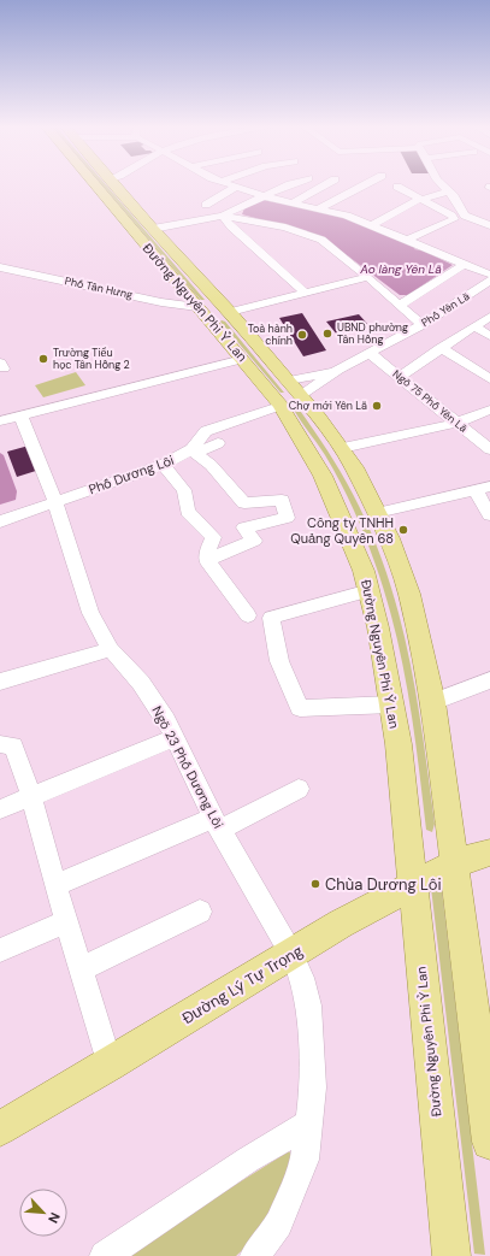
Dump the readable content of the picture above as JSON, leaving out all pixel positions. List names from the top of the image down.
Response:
{
  "streets": {
    "main road": ["Đường Nguyên Phi Ỷ Lan", "Đường Lý Tự Trọng"],
    "street": [
      "Phố Tân Hưng",
      "Phố Yên Lã",
      "Ngõ 75 Phố Yên Lã",
      "Phố Dương Lôi",
      "Ngõ 23 Phố Dương Lôi"
    ]
  },
  "crossings": [
    ["Phố Tân Hưng", "Đường Nguyên Phi Ỷ Lan"],
    ["Đường Nguyên Phi Ỷ Lan", "Phố Yên Lã"],
    ["Đường Nguyên Phi Ỷ Lan", "Phố Dương Lôi"],
    ["Đường Nguyên Phi Ỷ Lan", "Đường Lý Tự Trọng"],
    ["Phố Yên Lã", "Ngõ 75 Phố Yên Lã"],
    ["Phố Yên Lã", "Phố Dương Lôi"],
    ["Phố Dương Lôi", "Ngõ 23 Phố Dương Lôi"],
    ["Ngõ 23 Phố Dương Lôi", "Đường Lý Tự Trọng"]
  ],
  "water": ["Ao làng Yên Lã"],
  "places": [
    "UBND phường Tân Hồng",
    "Toà hành chính",
    "Trường Tiểu học Tân Hồng 2",
    "Chợ mới Yên Lã",
    "Công ty TNHH Quảng Quyên 68",
    "Chùa Dương Lôi"
  ],
  "north": "bottom right"
}
